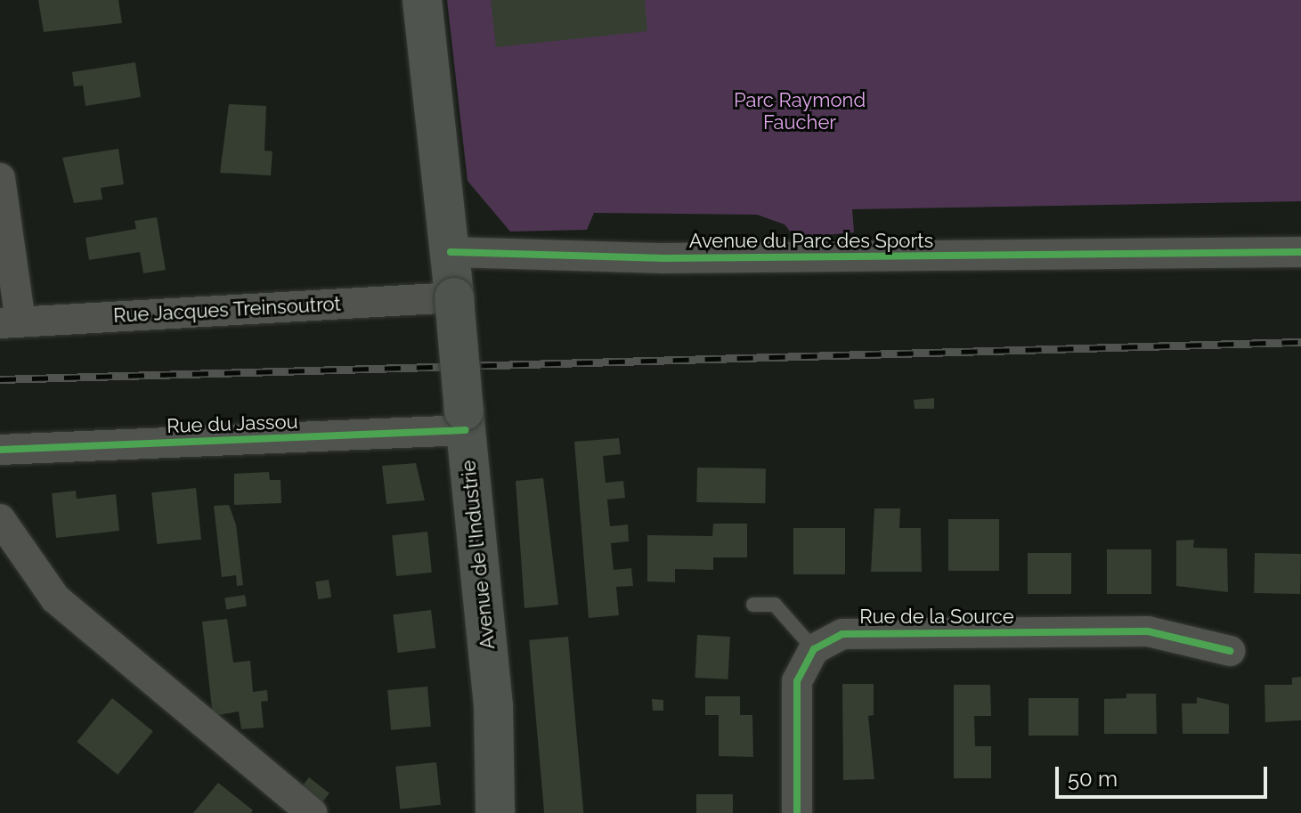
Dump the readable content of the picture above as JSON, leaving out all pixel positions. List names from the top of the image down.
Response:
{
  "streets": {
    "main road": ["Avenue de l'Industrie"],
    "street": [
      "Avenue du Parc des Sports",
      "Rue Jacques Treinsoutrot",
      "Rue du Jassou",
      "Rue de la Source"
    ]
  },
  "crossings": [
    ["Avenue du Parc des Sports", "Avenue de l'Industrie"],
    ["Rue Jacques Treinsoutrot", "Avenue de l'Industrie"],
    ["Rue du Jassou", "Avenue de l'Industrie"]
  ],
  "parks": ["Parc Raymond Faucher"],
  "scale_bar": "50 m"
}
